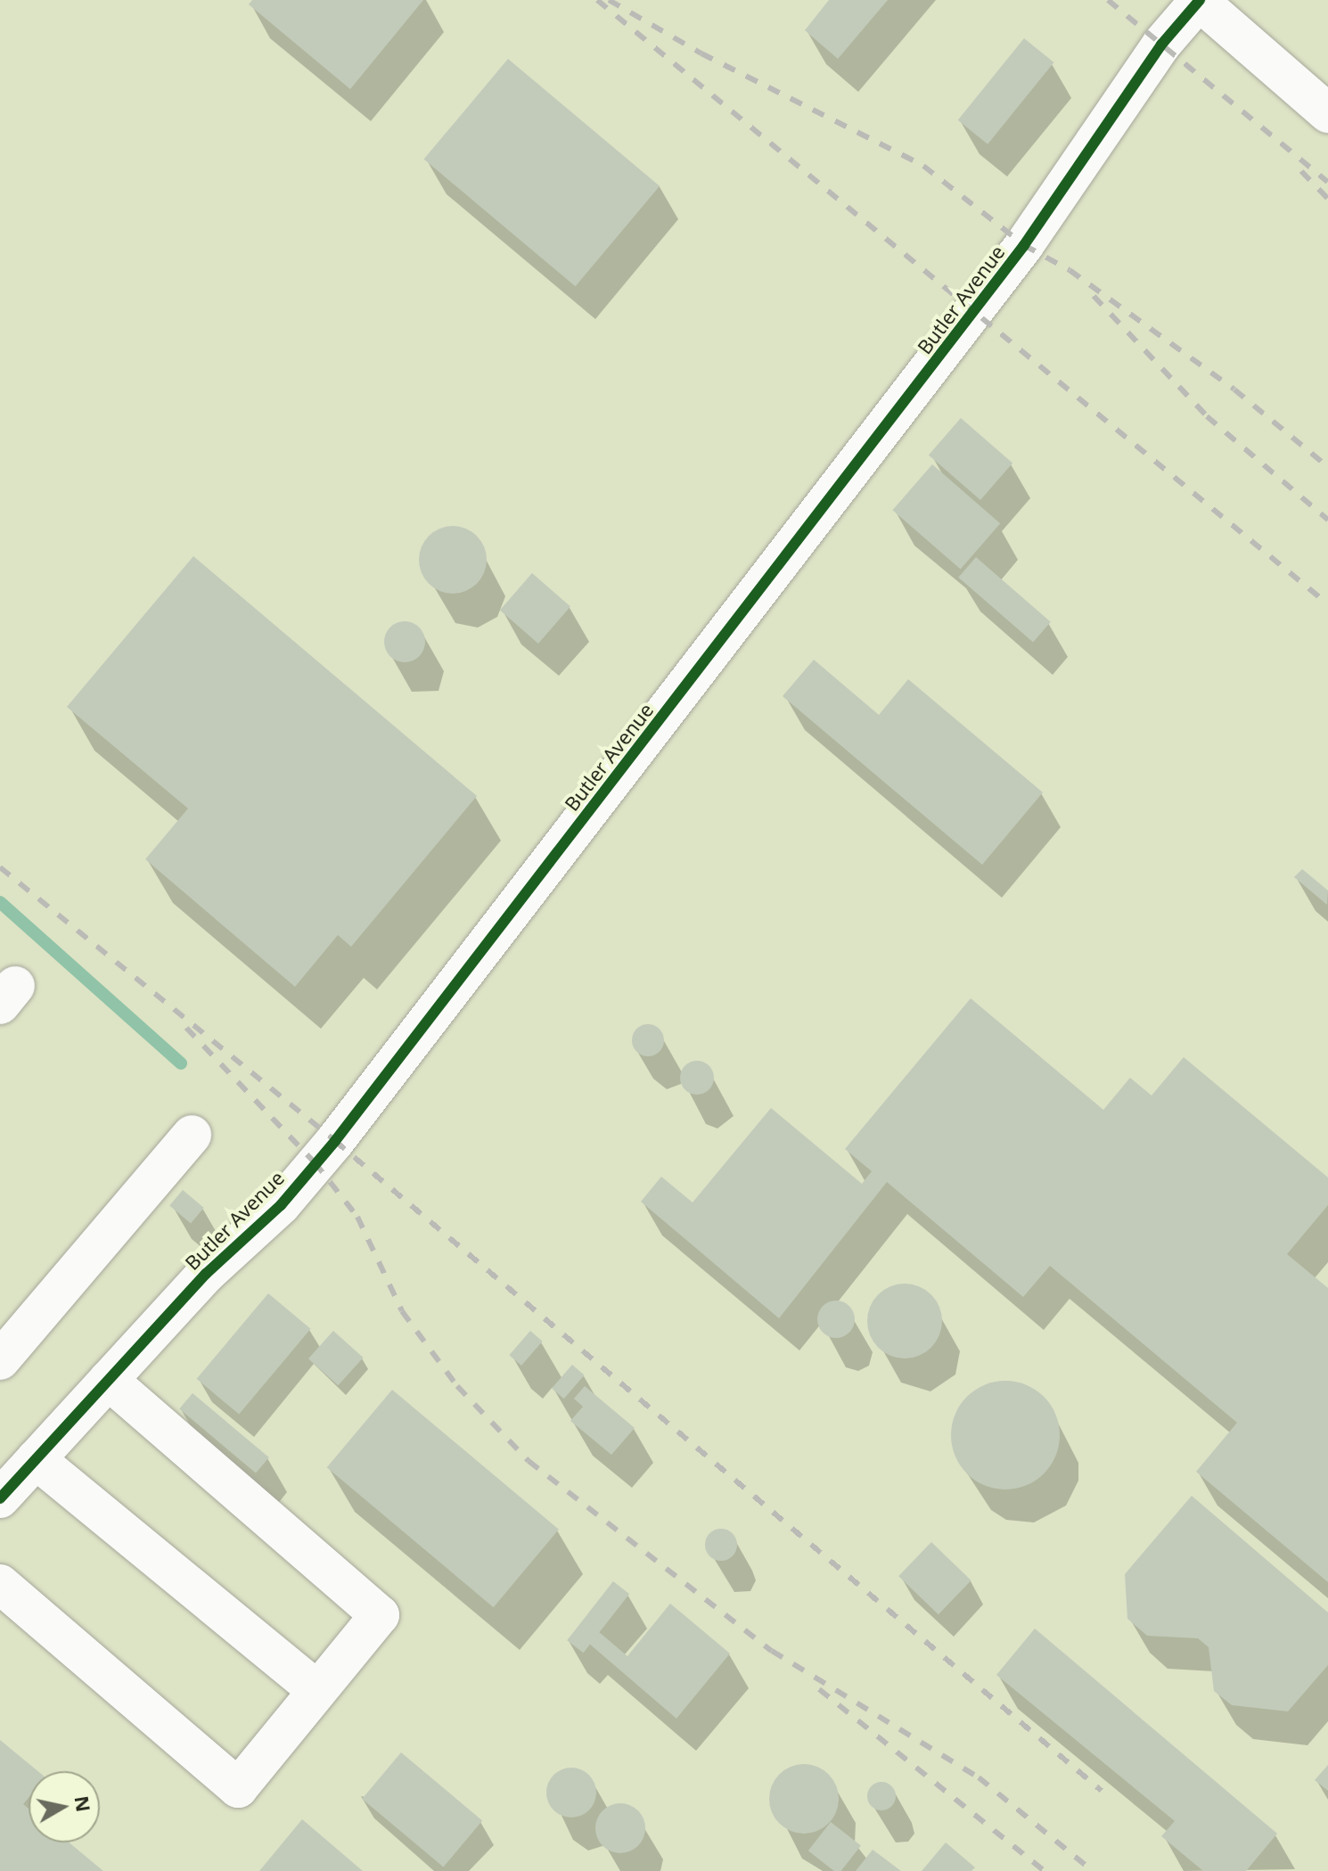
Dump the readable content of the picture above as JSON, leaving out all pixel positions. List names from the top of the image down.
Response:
{
  "streets": {
    "street": ["Butler Avenue"]
  },
  "north": "right"
}
